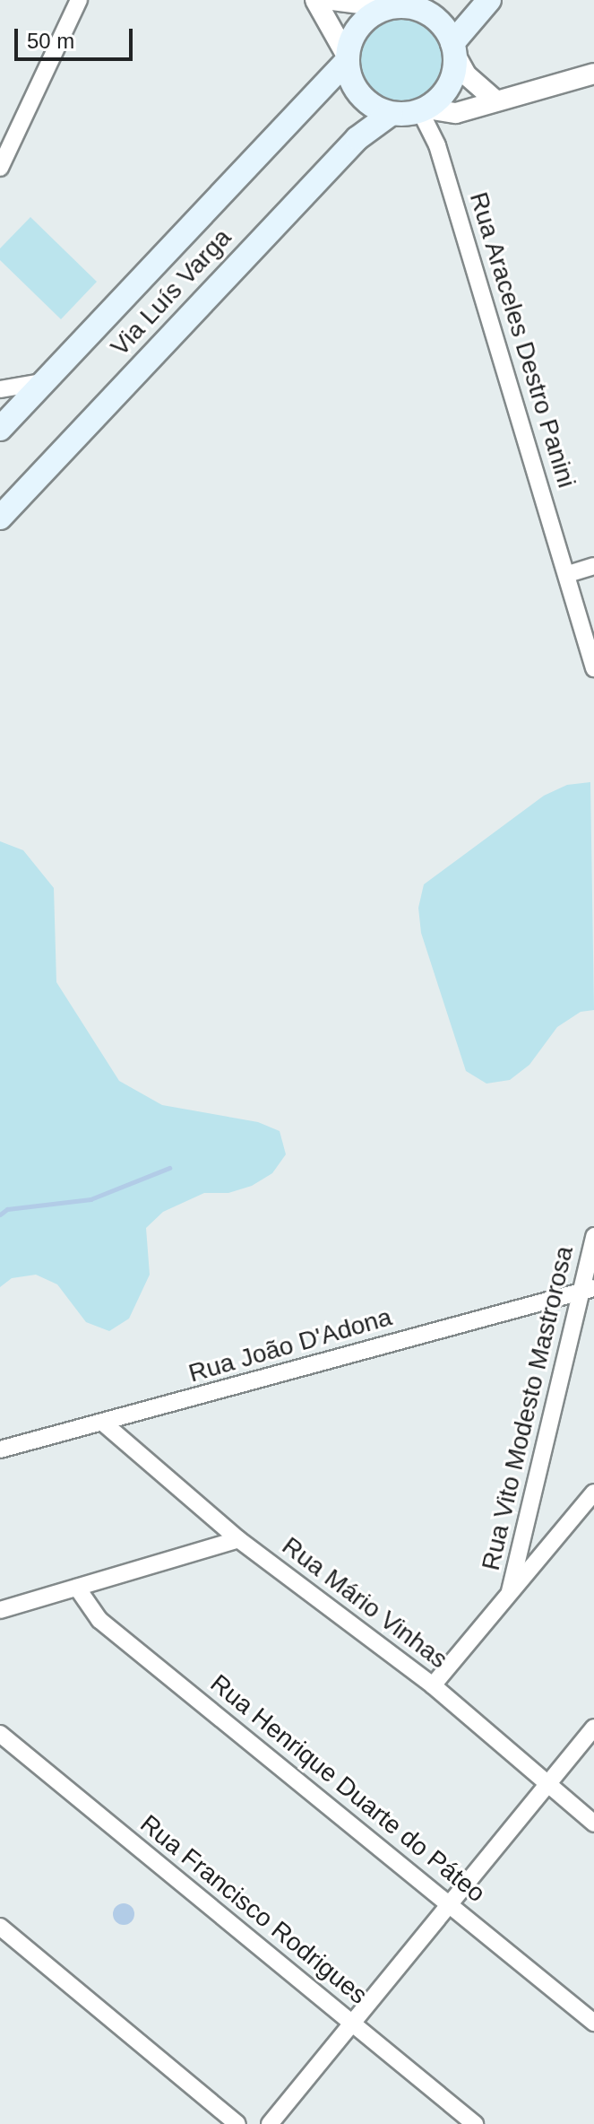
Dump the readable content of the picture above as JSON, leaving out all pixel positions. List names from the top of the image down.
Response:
{
  "streets": {
    "main road": ["Via Luís Varga"],
    "street": [
      "Rua Araceles Destro Panini",
      "Rua João D'Adona",
      "Rua Vito Modesto Mastrorosa",
      "Rua Mário Vinhas",
      "Rua Henrique Duarte do Páteo",
      "Rua Francisco Rodrigues"
    ]
  },
  "crossings": [
    ["Via Luís Varga", "Rua Araceles Destro Panini"],
    ["Rua João D'Adona", "Rua Vito Modesto Mastrorosa"],
    ["Rua João D'Adona", "Rua Mário Vinhas"]
  ],
  "scale_bar": "50 m"
}
